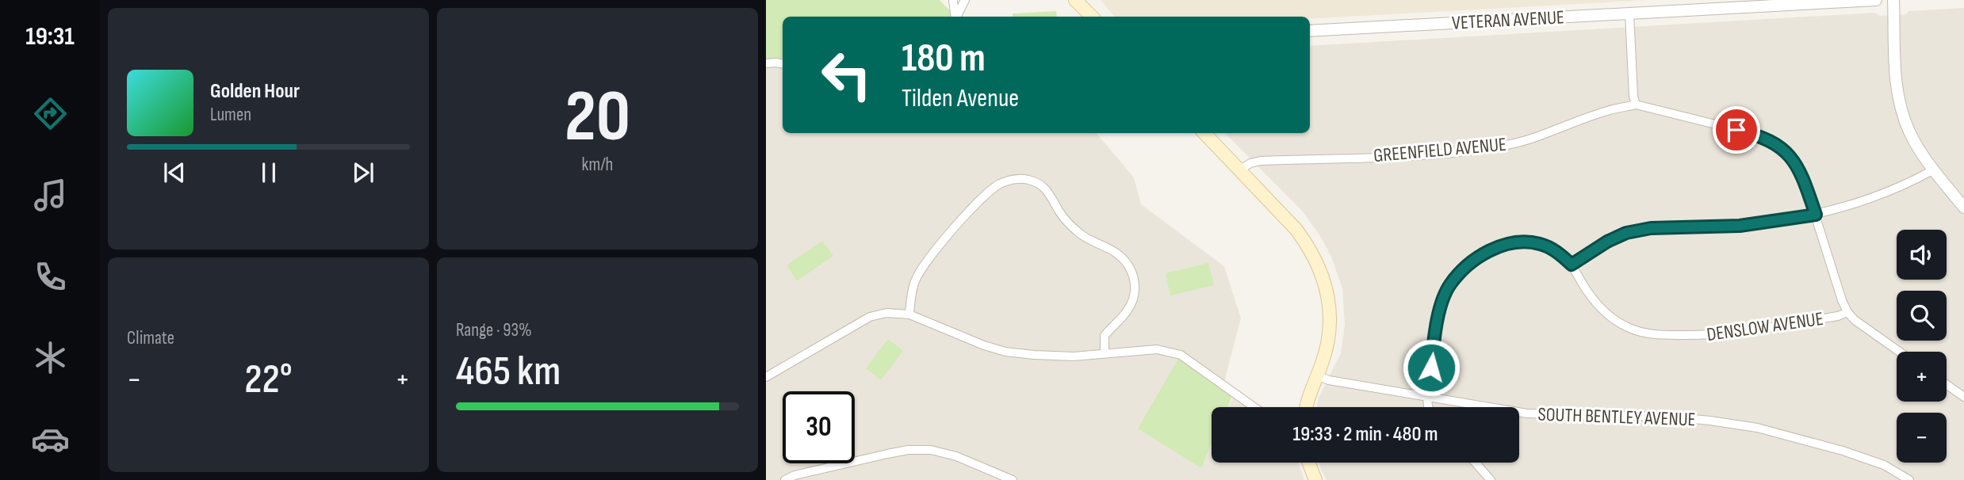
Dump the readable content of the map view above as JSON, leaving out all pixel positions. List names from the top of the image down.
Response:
{
  "streets": {
    "street": [
      "VETERAN AVENUE",
      "GREENFIELD AVENUE",
      "DENSLOW AVENUE",
      "SOUTH BENTLEY AVENUE"
    ]
  },
  "crossings": [
    ["DENSLOW AVENUE", "SOUTH BENTLEY AVENUE"]
  ],
  "page": {
    "tabs": "19:31",
    "tile": [
      ["20", "km/h"],
      "Climate",
      ["Range · 93%", "465 km"]
    ],
    "turn": ["180 m", "Tilden Avenue"],
    "song": ["Golden Hour", "Lumen"],
    "map_buttons": ["+", "−"],
    "heat": ["−", "22°", "+"],
    "limit": "30",
    "trip": "19:33 · 2 min · 480 m"
  }
}
